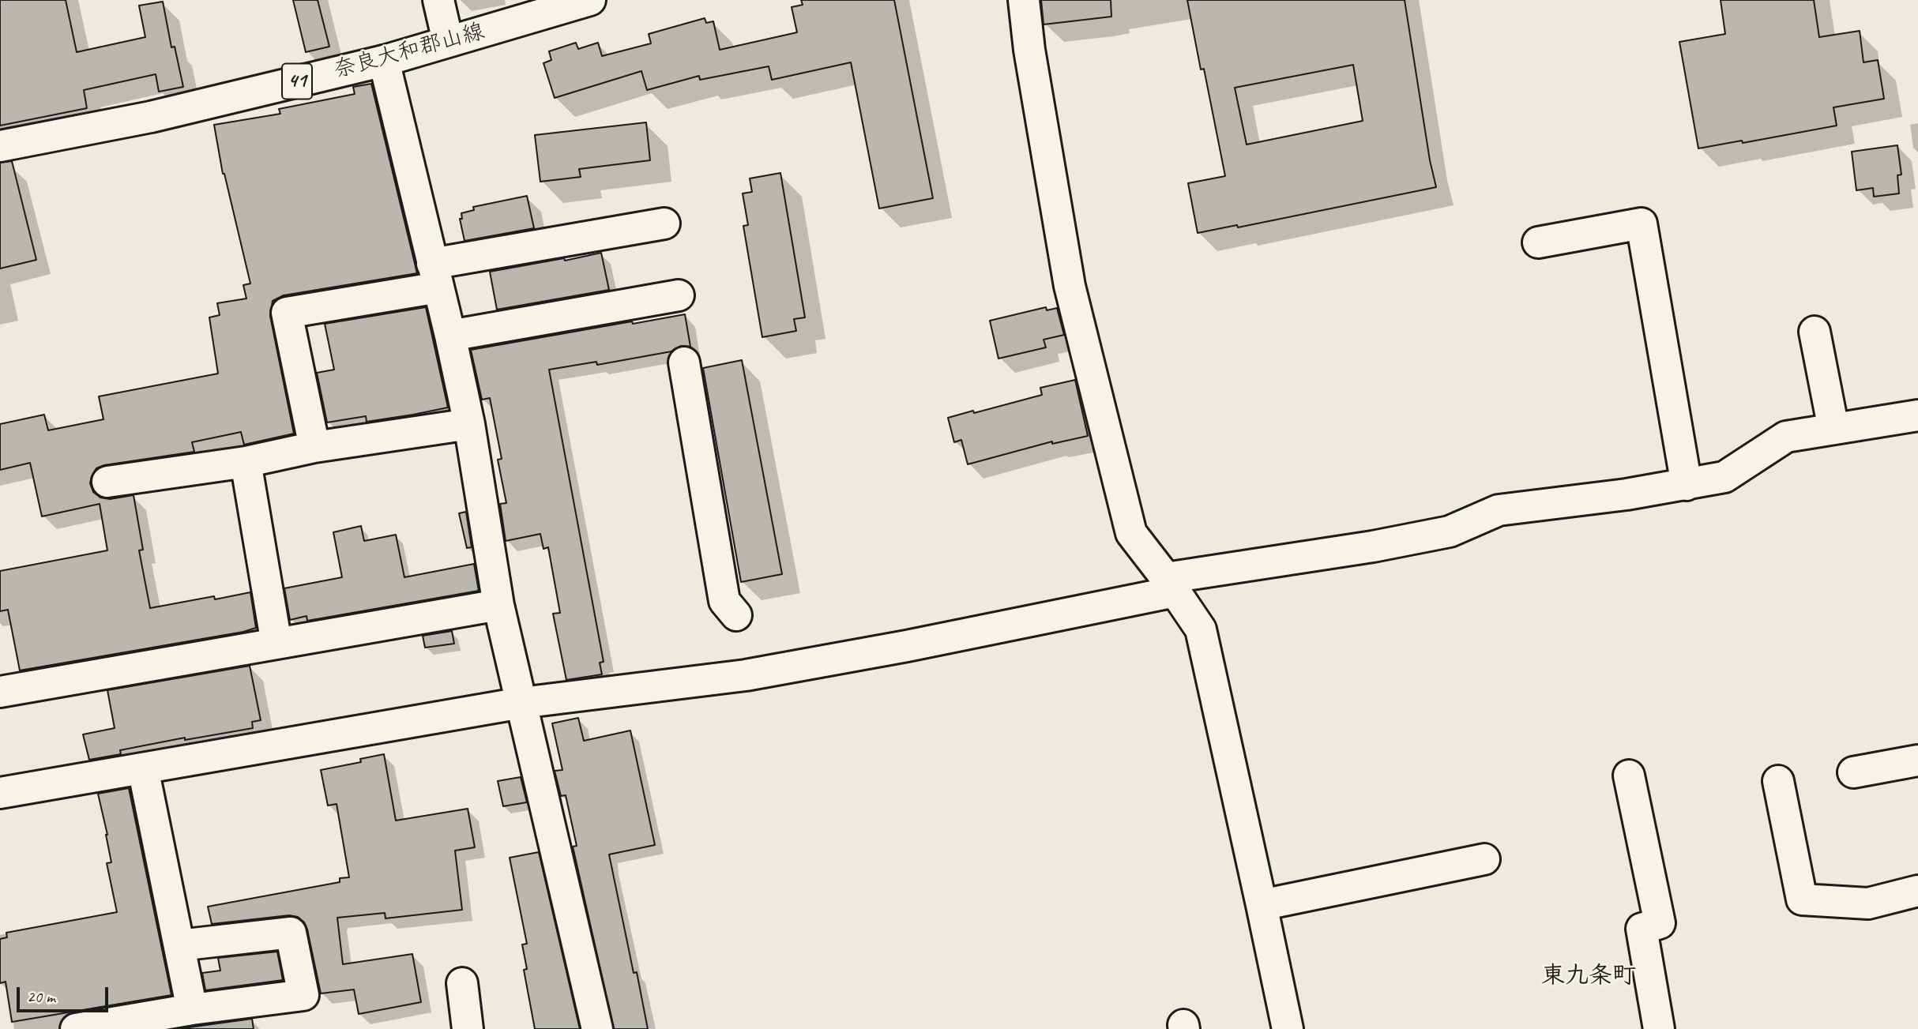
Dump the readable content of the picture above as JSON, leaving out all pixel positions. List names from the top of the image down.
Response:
{
  "streets": {
    "street": ["奈良大和郡山線", "41"]
  },
  "districts": ["東九条町"],
  "scale_bar": "20 m"
}
